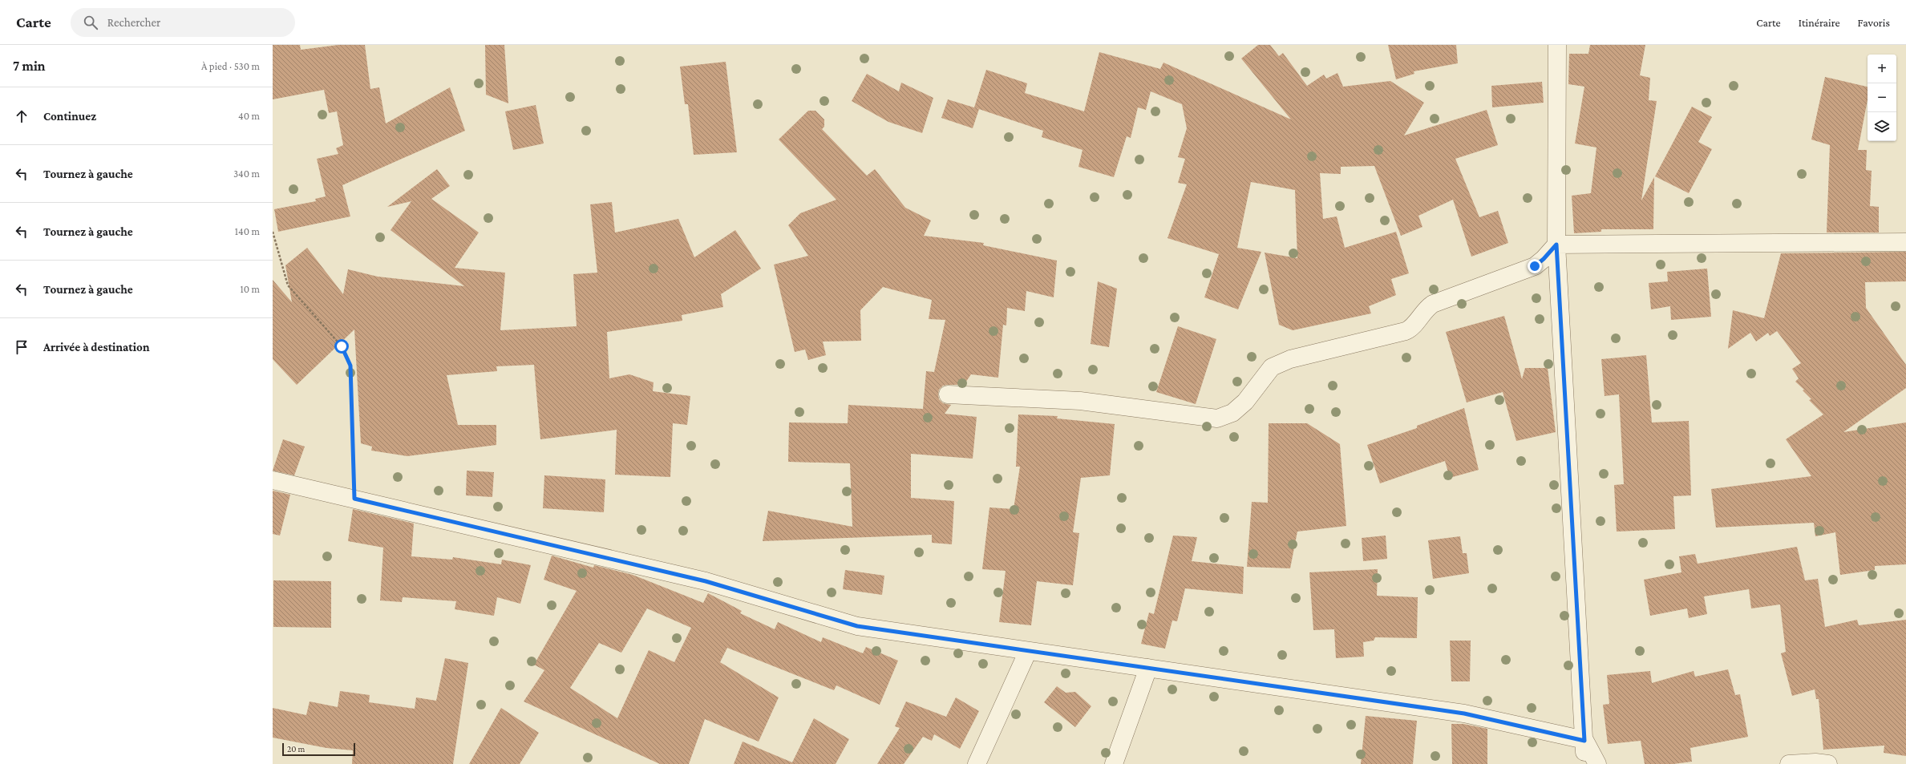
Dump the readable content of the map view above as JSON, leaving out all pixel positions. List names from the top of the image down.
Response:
{
  "scale_bar": "20 m",
  "page": {
    "header": "Carte",
    "search": "Rechercher",
    "nav": ["Carte", "Itinéraire", "Favoris"],
    "heading": ["7 min", "À pied · 530 m"],
    "map_buttons": ["+", "−"],
    "list": [
      ["Continuez", "40 m"],
      ["Tournez à gauche", "340 m"],
      ["Tournez à gauche", "140 m"],
      ["Tournez à gauche", "10 m"],
      "Arrivée à destination"
    ],
    "scale": "20 m"
  }
}
